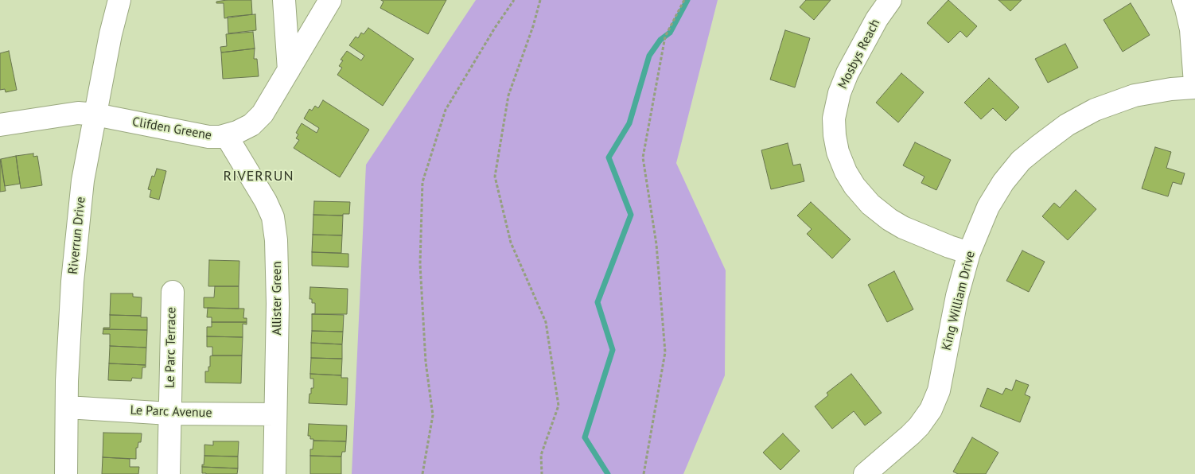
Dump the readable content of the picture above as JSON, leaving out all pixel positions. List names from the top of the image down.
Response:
{
  "streets": {
    "street": [
      "Mosbys Reach",
      "Clifden Greene",
      "Riverrun Drive",
      "Allister Green",
      "King William Drive",
      "Le Parc Terrace",
      "Le Parc Avenue"
    ]
  },
  "crossings": [
    ["Mosbys Reach", "King William Drive"],
    ["Clifden Greene", "Riverrun Drive"],
    ["Clifden Greene", "Allister Green"],
    ["Riverrun Drive", "Le Parc Avenue"],
    ["Allister Green", "Le Parc Avenue"],
    ["Le Parc Terrace", "Le Parc Avenue"]
  ],
  "districts": ["RIVERRUN"]
}
